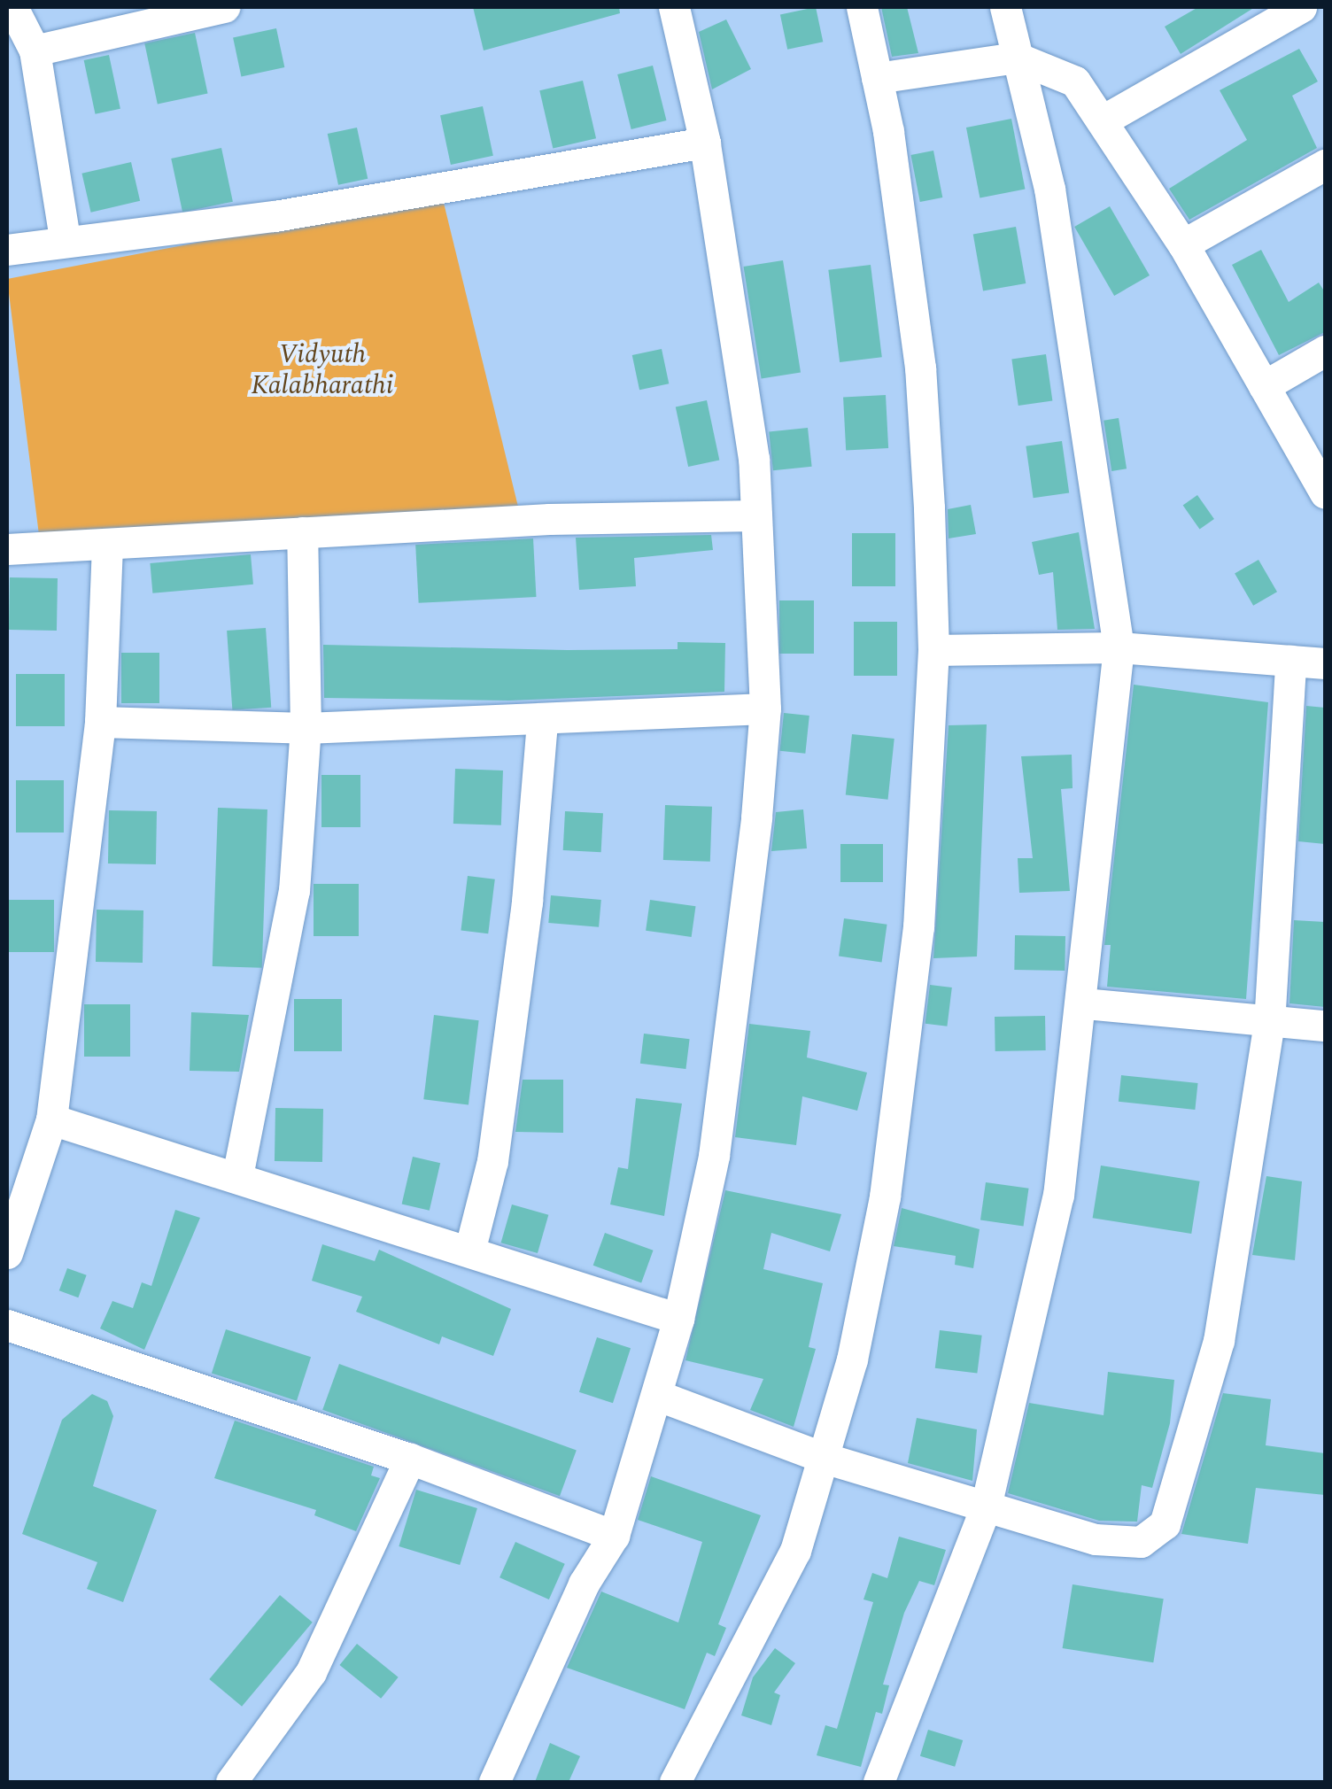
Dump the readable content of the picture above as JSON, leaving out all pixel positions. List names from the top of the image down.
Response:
{
  "parks": ["Vidyuth Kalabharathi"]
}
